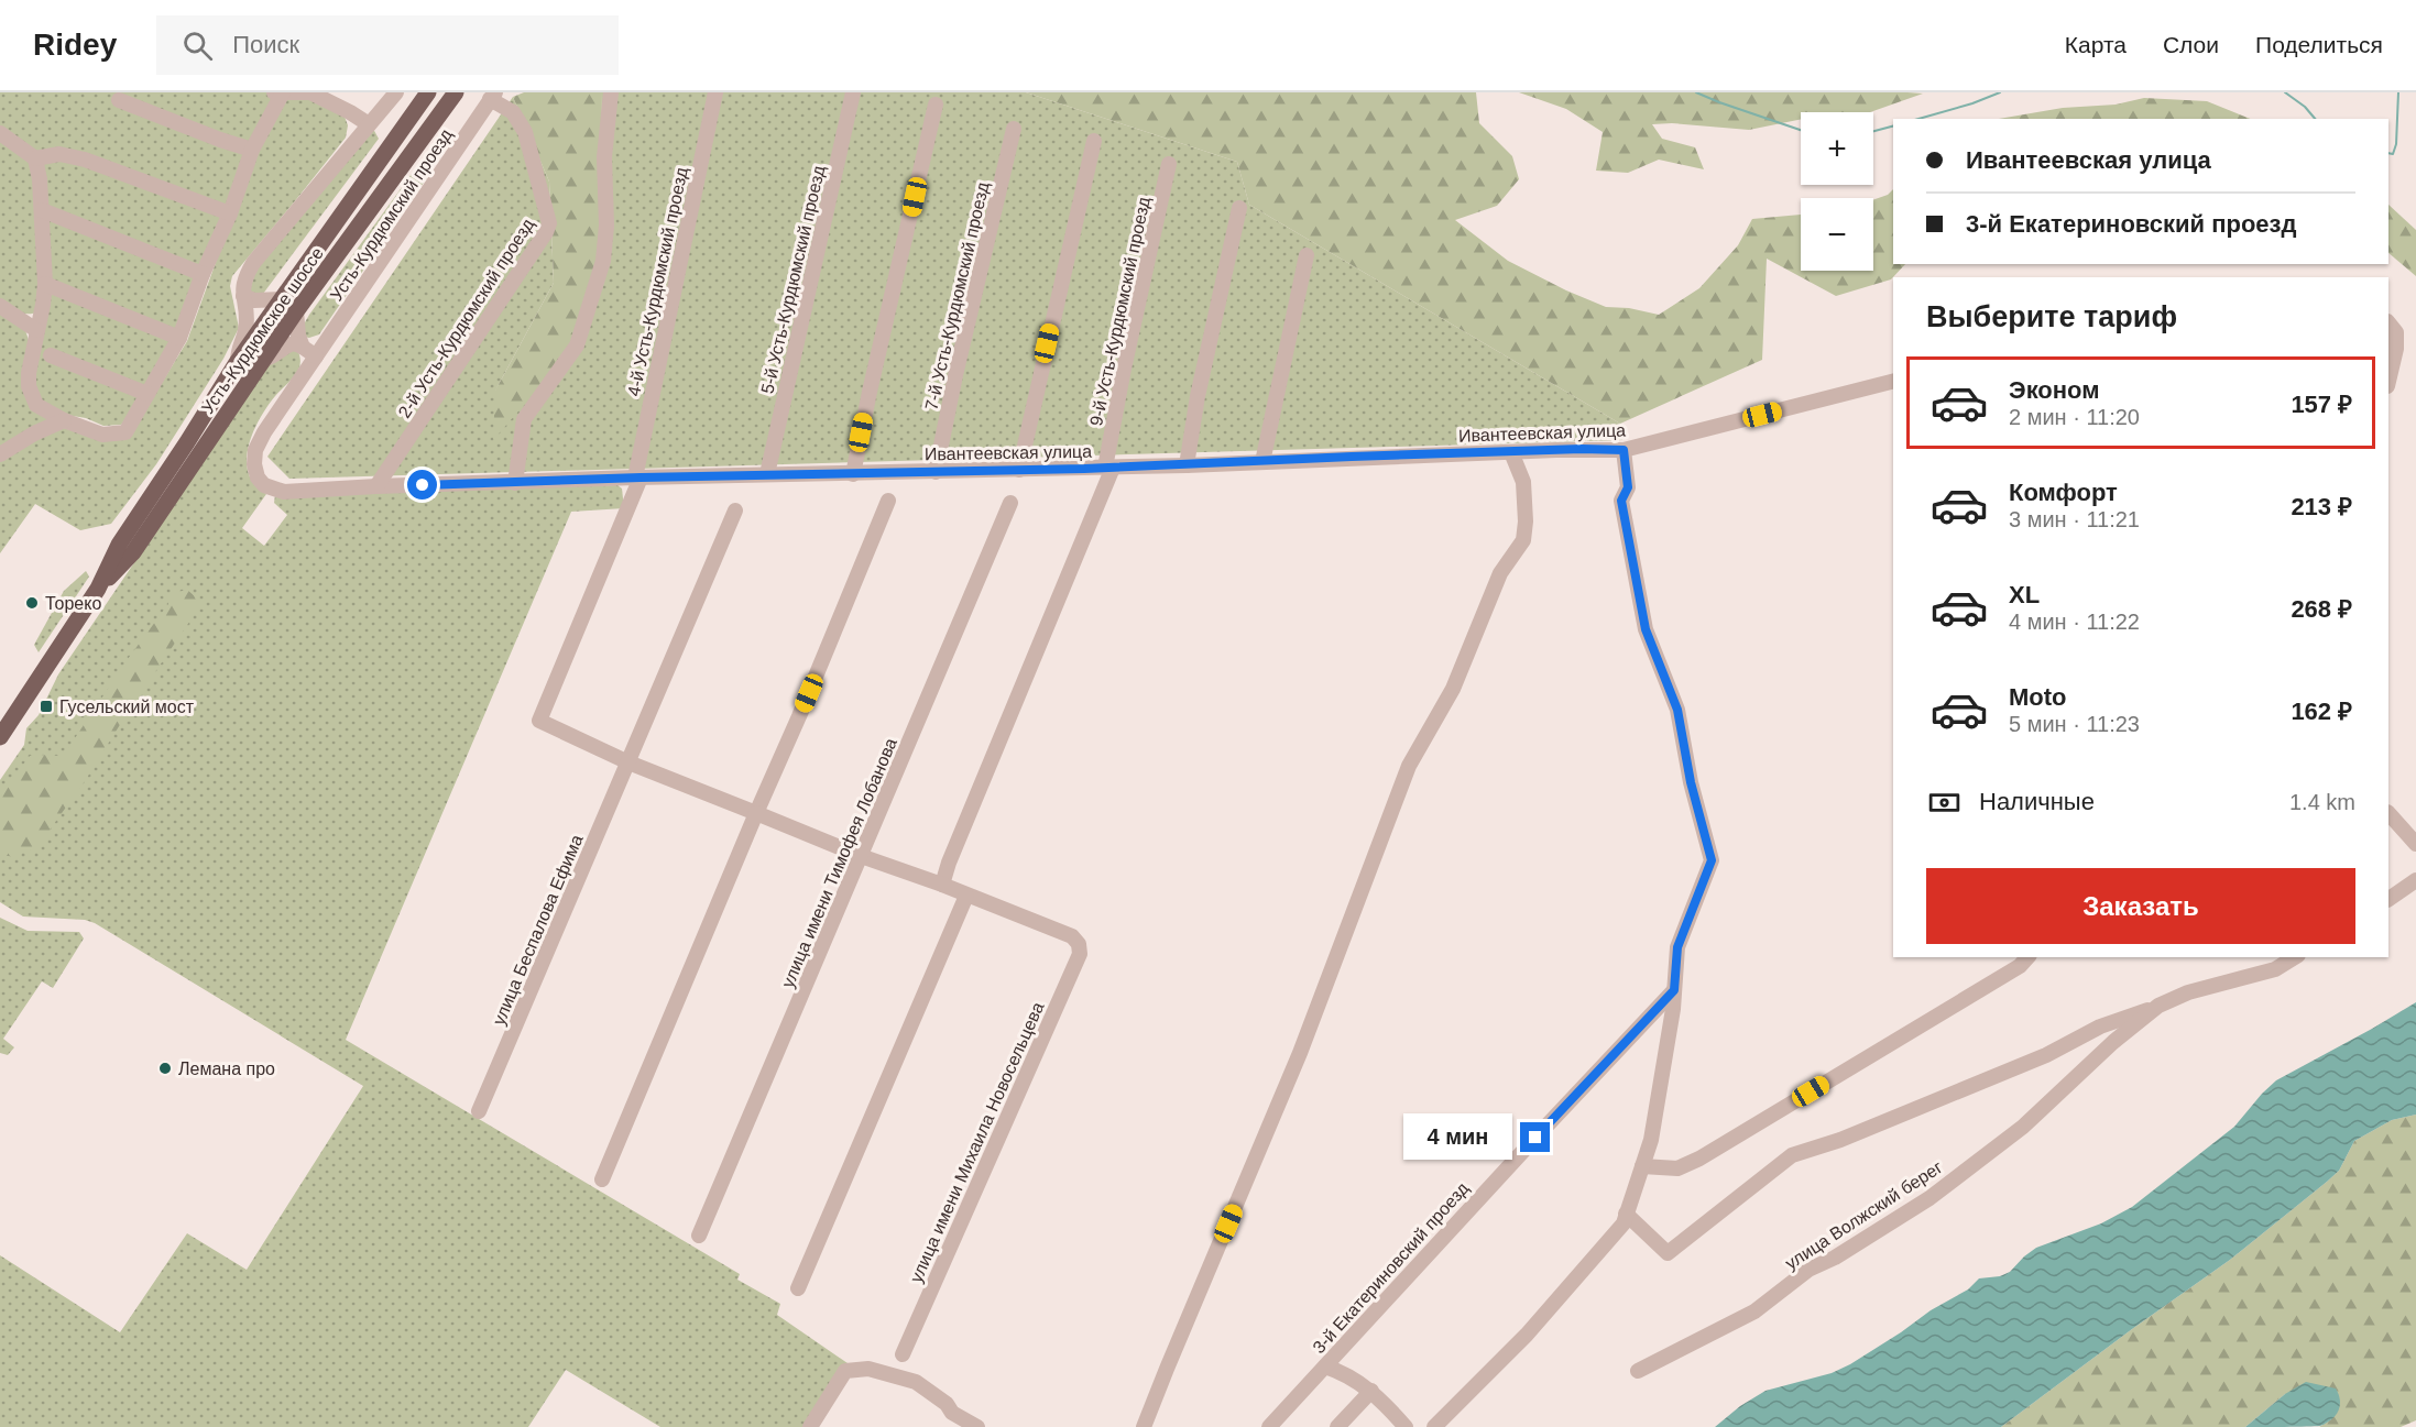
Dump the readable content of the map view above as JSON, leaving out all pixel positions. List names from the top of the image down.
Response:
{
  "streets": {
    "main road": ["Усть-Курдюмское шоссе"],
    "street": [
      "Усть-Курдюмский проезд",
      "5-й Усть-Курдюмский проезд",
      "4-й Усть-Курдюмский проезд",
      "7-й Усть-Курдюмский проезд",
      "9-й Усть-Курдюмский проезд",
      "2-й Усть-Курдюмский проезд",
      "Ивантеевская улица",
      "улица имени Тимофея Лобанова",
      "улица Беспалова Ефима",
      "улица имени Михаила Новосельцева",
      "улица Волжский берег",
      "3-й Екатериновский проезд"
    ]
  },
  "crossings": [
    ["Усть-Курдюмский проезд", "2-й Усть-Курдюмский проезд"],
    ["Усть-Курдюмский проезд", "Ивантеевская улица"],
    ["5-й Усть-Курдюмский проезд", "Ивантеевская улица"],
    ["4-й Усть-Курдюмский проезд", "Ивантеевская улица"],
    ["4-й Усть-Курдюмский проезд", "улица Беспалова Ефима"],
    ["7-й Усть-Курдюмский проезд", "Ивантеевская улица"],
    ["9-й Усть-Курдюмский проезд", "Ивантеевская улица"],
    ["2-й Усть-Курдюмский проезд", "Ивантеевская улица"]
  ],
  "places": {
    "other": ["Тореко", "Лемана про"],
    "transit": ["Гусельский мост"]
  },
  "page": {
    "header": "Ridey",
    "search": "Поиск",
    "nav": ["Карта", "Слои", "Поделиться"],
    "map_buttons": ["+", "−"],
    "banner": ["Ивантеевская улица", "3-й Екатериновский проезд"],
    "heading": "Выберите тариф",
    "list": [
      {
        "name": "Эконом",
        "note": "2 мин · 11:20",
        "value": "157 ₽"
      },
      {
        "name": "Комфорт",
        "note": "3 мин · 11:21",
        "value": "213 ₽"
      },
      {
        "name": "XL",
        "note": "4 мин · 11:22",
        "value": "268 ₽"
      },
      {
        "name": "Moto",
        "note": "5 мин · 11:23",
        "value": "162 ₽"
      }
    ],
    "pay": ["Наличные", "1.4 km"],
    "buttons": "Заказать",
    "bubble": "4 мин"
  }
}
